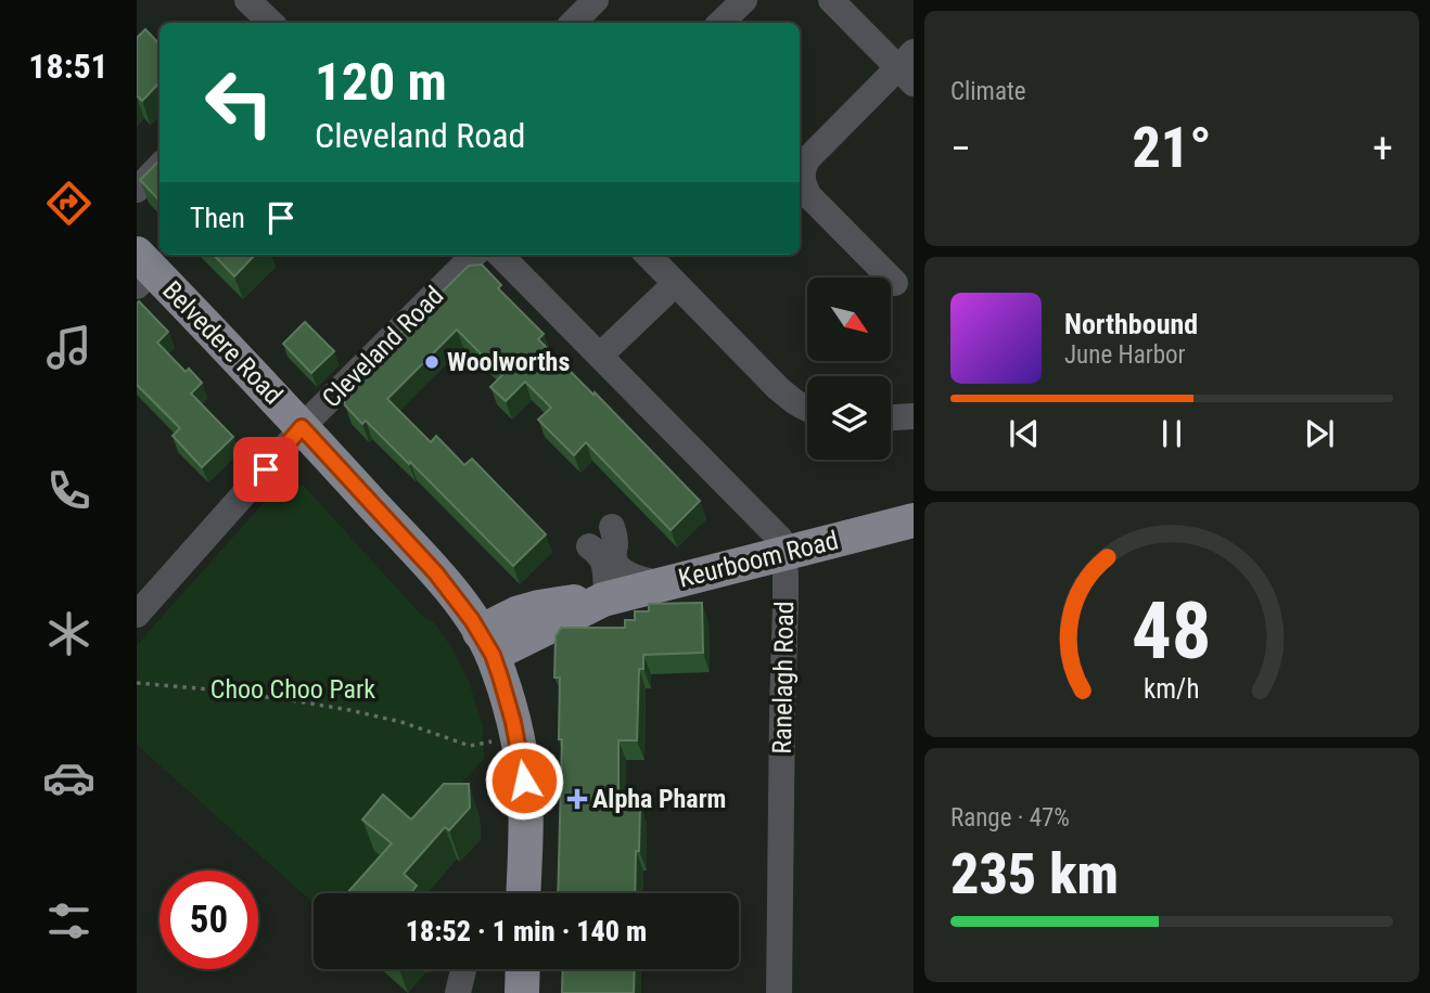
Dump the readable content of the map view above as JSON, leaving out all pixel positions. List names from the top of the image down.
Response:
{
  "streets": {
    "main road": ["Belvedere Road", "Keurboom Road"],
    "street": ["Cleveland Road", "Ranelagh Road"]
  },
  "crossings": [
    ["Belvedere Road", "Cleveland Road"],
    ["Belvedere Road", "Keurboom Road"],
    ["Keurboom Road", "Ranelagh Road"]
  ],
  "parks": ["Choo Choo Park"],
  "places": {
    "other": ["Woolworths"],
    "health": ["Alpha Pharm"]
  },
  "north": "bottom right",
  "page": {
    "tabs": "18:51",
    "tile": [
      "Climate",
      ["Range · 47%", "235 km"]
    ],
    "turn": ["120 m", "Cleveland Road"],
    "heat": ["−", "21°", "+"],
    "then": "Then",
    "song": ["Northbound", "June Harbor"],
    "limit": "50",
    "trip": "18:52 · 1 min · 140 m",
    "gauge": ["48", "km/h"]
  }
}
